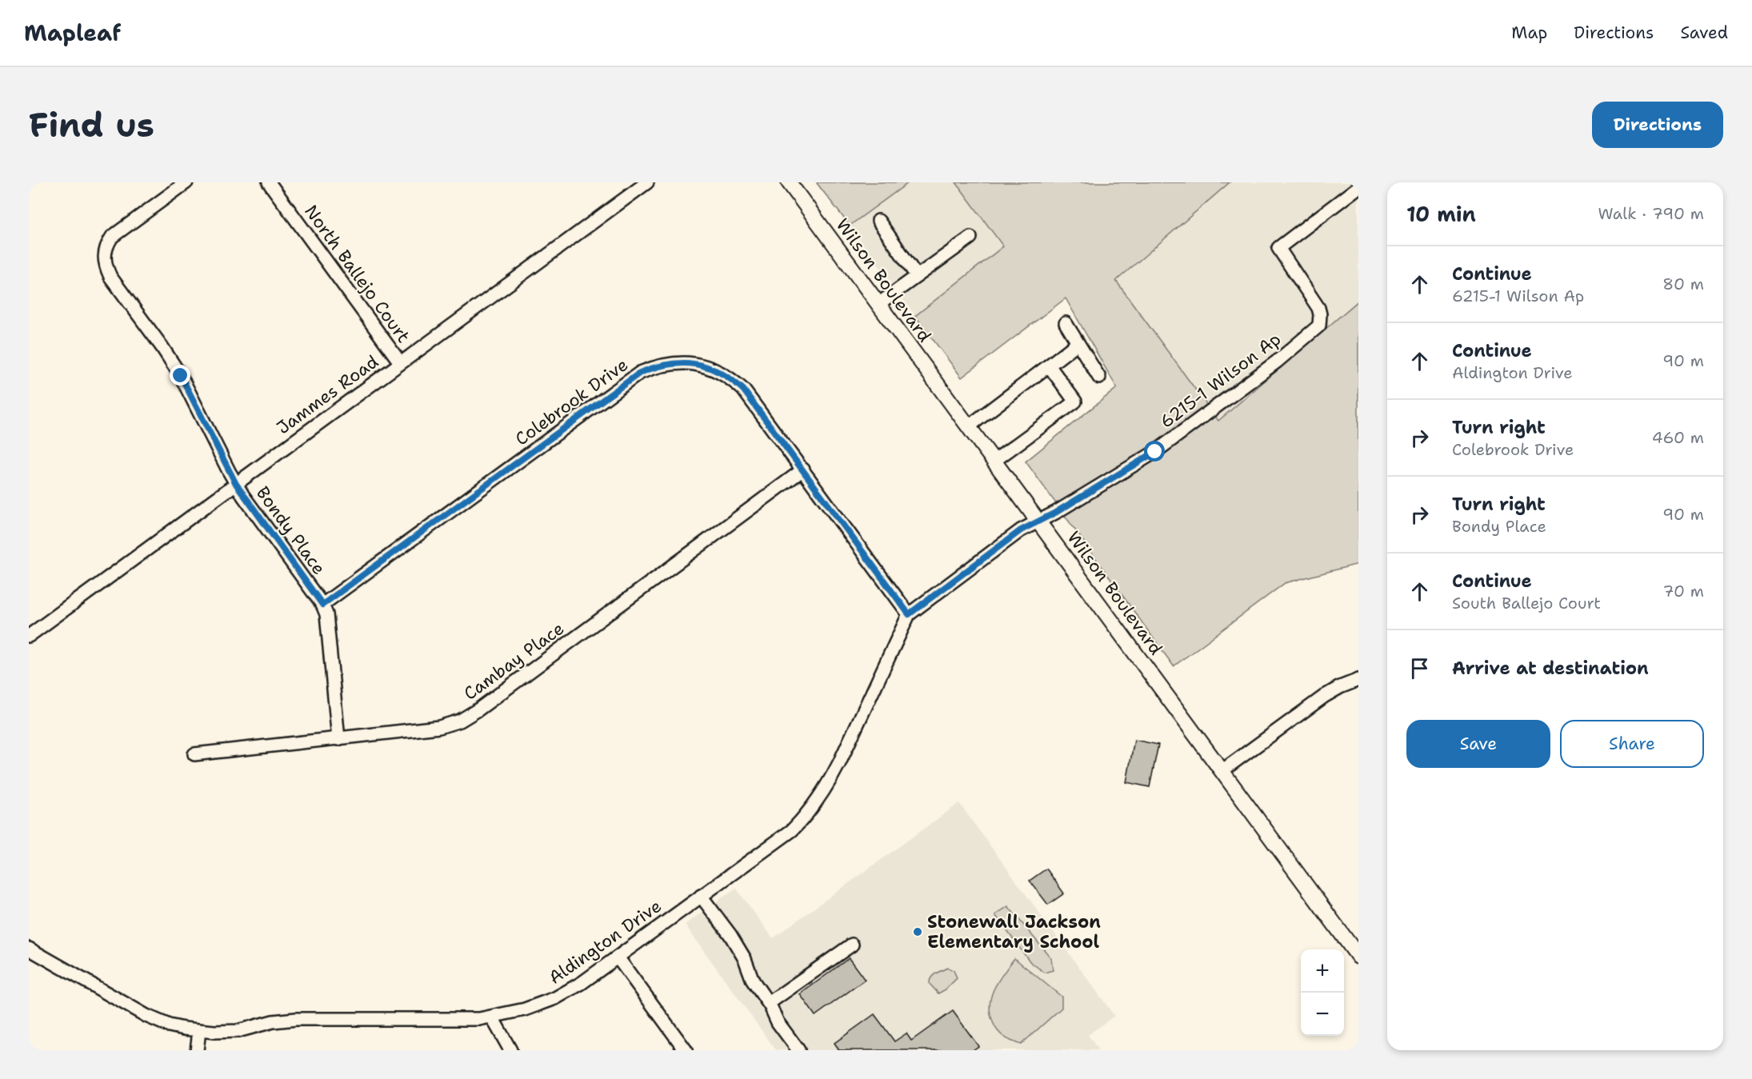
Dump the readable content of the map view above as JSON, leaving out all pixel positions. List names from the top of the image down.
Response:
{
  "streets": {
    "main road": ["Wilson Boulevard"],
    "street": [
      "North Ballejo Court",
      "6215-1 Wilson Ap",
      "Jammes Road",
      "Colebrook Drive",
      "Bondy Place",
      "Cambay Place",
      "Aldington Drive"
    ]
  },
  "crossings": [
    ["North Ballejo Court", "Jammes Road"],
    ["Wilson Boulevard", "6215-1 Wilson Ap"],
    ["Wilson Boulevard", "Aldington Drive"],
    ["6215-1 Wilson Ap", "Aldington Drive"],
    ["Jammes Road", "Bondy Place"],
    ["Colebrook Drive", "Bondy Place"],
    ["Colebrook Drive", "Cambay Place"],
    ["Colebrook Drive", "Aldington Drive"],
    ["Bondy Place", "Cambay Place"]
  ],
  "places": ["Stonewall Jackson Elementary School"],
  "page": {
    "header": "Mapleaf",
    "nav": ["Map", "Directions", "Saved"],
    "buttons": [
      "Directions",
      ["Save", "Share"]
    ],
    "title": "Find us",
    "heading": ["10 min", "Walk · 790 m"],
    "list": [
      ["Continue", "6215-1 Wilson Ap", "80 m"],
      ["Continue", "Aldington Drive", "90 m"],
      ["Turn right", "Colebrook Drive", "460 m"],
      ["Turn right", "Bondy Place", "90 m"],
      ["Continue", "South Ballejo Court", "70 m"],
      "Arrive at destination"
    ],
    "map_buttons": ["+", "−"]
  }
}
